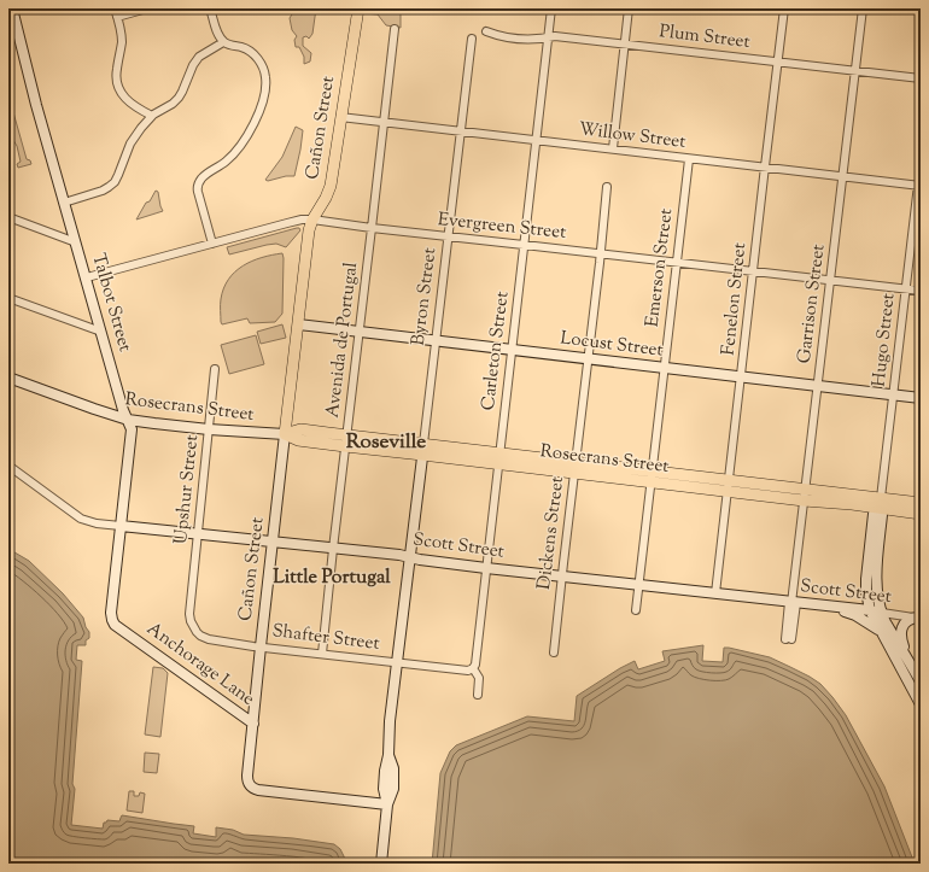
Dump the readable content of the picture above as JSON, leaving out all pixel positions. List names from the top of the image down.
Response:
{
  "streets": {
    "main road": [
      "Cañon Street",
      "Talbot Street",
      "Locust Street",
      "Rosecrans Street",
      "Scott Street",
      "Anchorage Lane"
    ],
    "street": [
      "Plum Street",
      "Willow Street",
      "Evergreen Street",
      "Emerson Street",
      "Byron Street",
      "Fenelon Street",
      "Garrison Street",
      "Avenida de Portugal",
      "Hugo Street",
      "Carleton Street",
      "Upshur Street",
      "Dickens Street",
      "Shafter Street"
    ]
  },
  "crossings": [
    ["Plum Street", "Fenelon Street"],
    ["Plum Street", "Garrison Street"],
    ["Plum Street", "Carleton Street"],
    ["Cañon Street", "Willow Street"],
    ["Cañon Street", "Evergreen Street"],
    ["Cañon Street", "Locust Street"],
    ["Cañon Street", "Rosecrans Street"],
    ["Cañon Street", "Scott Street"],
    ["Cañon Street", "Shafter Street"],
    ["Cañon Street", "Anchorage Lane"],
    ["Willow Street", "Emerson Street"],
    ["Willow Street", "Byron Street"],
    ["Willow Street", "Fenelon Street"],
    ["Willow Street", "Garrison Street"],
    ["Willow Street", "Avenida de Portugal"],
    ["Willow Street", "Hugo Street"],
    ["Willow Street", "Carleton Street"],
    ["Evergreen Street", "Emerson Street"],
    ["Evergreen Street", "Byron Street"],
    ["Evergreen Street", "Fenelon Street"],
    ["Evergreen Street", "Talbot Street"],
    ["Evergreen Street", "Garrison Street"],
    ["Evergreen Street", "Avenida de Portugal"],
    ["Evergreen Street", "Hugo Street"],
    ["Evergreen Street", "Carleton Street"],
    ["Evergreen Street", "Dickens Street"],
    ["Emerson Street", "Locust Street"],
    ["Emerson Street", "Rosecrans Street"],
    ["Emerson Street", "Scott Street"],
    ["Byron Street", "Locust Street"],
    ["Byron Street", "Rosecrans Street"],
    ["Fenelon Street", "Locust Street"],
    ["Fenelon Street", "Rosecrans Street"],
    ["Fenelon Street", "Scott Street"],
    ["Talbot Street", "Rosecrans Street"],
    ["Talbot Street", "Scott Street"],
    ["Talbot Street", "Anchorage Lane"],
    ["Garrison Street", "Locust Street"],
    ["Garrison Street", "Rosecrans Street"],
    ["Garrison Street", "Scott Street"],
    ["Avenida de Portugal", "Locust Street"],
    ["Avenida de Portugal", "Rosecrans Street"],
    ["Avenida de Portugal", "Scott Street"],
    ["Avenida de Portugal", "Shafter Street"],
    ["Hugo Street", "Locust Street"],
    ["Hugo Street", "Rosecrans Street"],
    ["Locust Street", "Carleton Street"],
    ["Locust Street", "Dickens Street"],
    ["Carleton Street", "Rosecrans Street"],
    ["Carleton Street", "Scott Street"],
    ["Carleton Street", "Shafter Street"],
    ["Rosecrans Street", "Upshur Street"],
    ["Rosecrans Street", "Dickens Street"],
    ["Upshur Street", "Scott Street"],
    ["Upshur Street", "Shafter Street"],
    ["Dickens Street", "Scott Street"]
  ],
  "districts": ["Roseville", "Little Portugal"]
}
